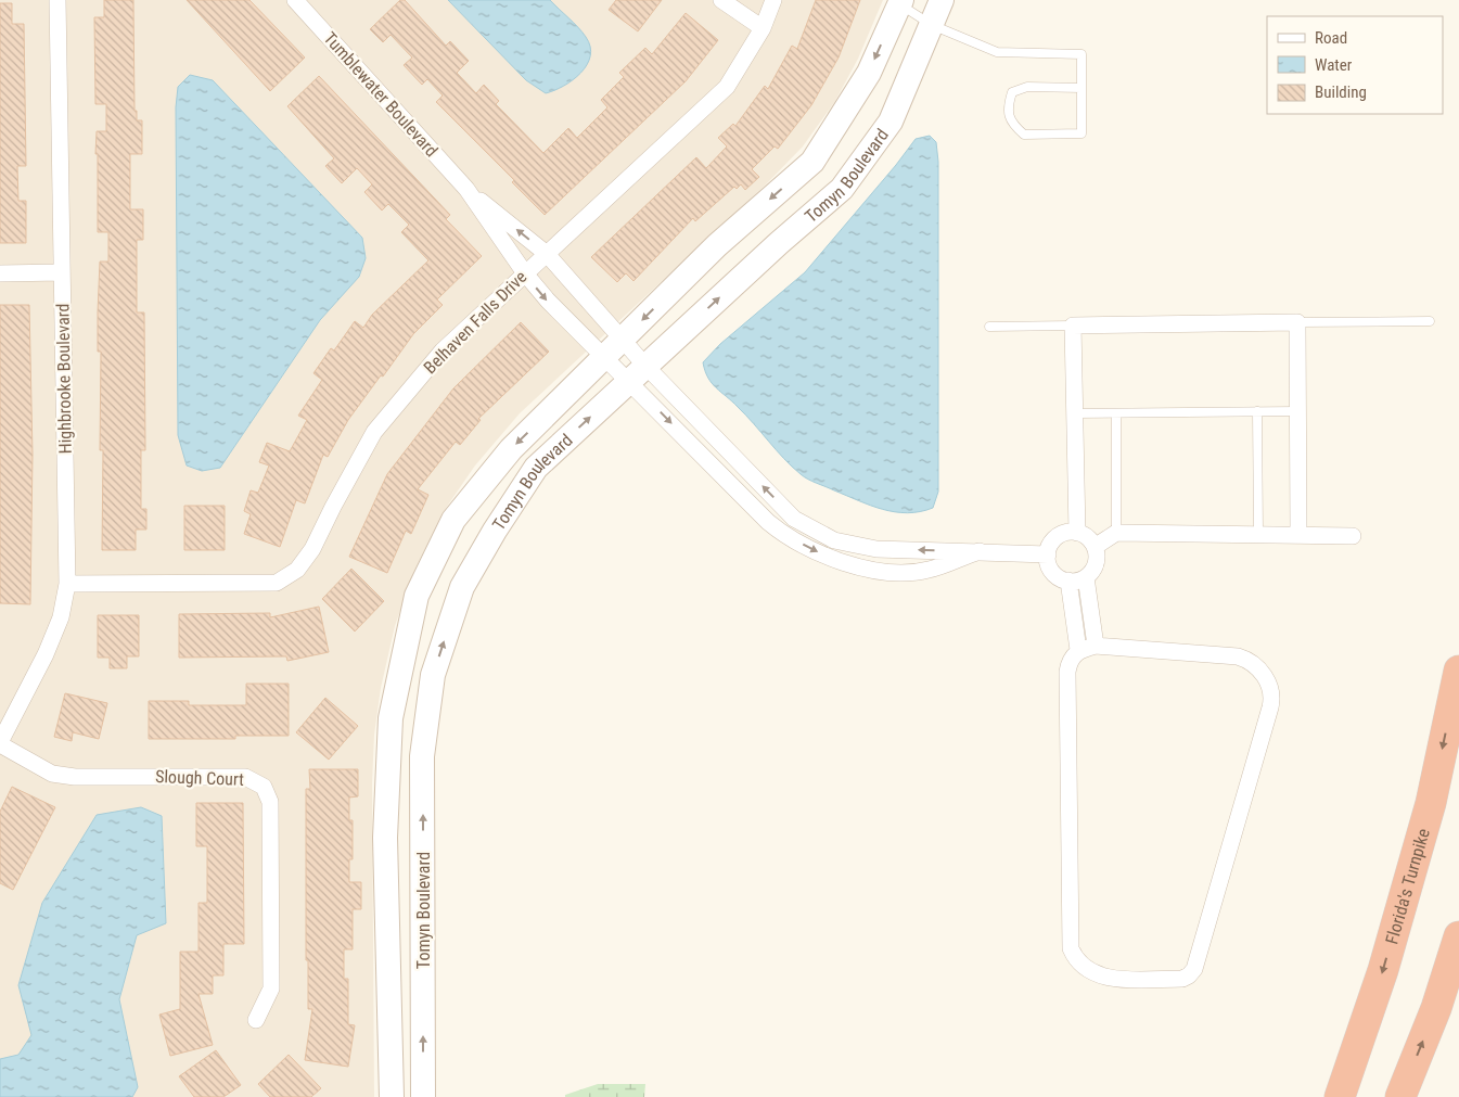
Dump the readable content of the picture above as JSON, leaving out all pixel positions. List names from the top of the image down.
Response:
{
  "streets": {
    "highway": ["Florida's Turnpike"],
    "street": [
      "Tumblewater Boulevard",
      "Tomyn Boulevard",
      "Belhaven Falls Drive",
      "Highbrooke Boulevard",
      "Slough Court"
    ]
  },
  "crossings": [
    ["Tumblewater Boulevard", "Tomyn Boulevard"],
    ["Tumblewater Boulevard", "Belhaven Falls Drive"],
    ["Belhaven Falls Drive", "Highbrooke Boulevard"],
    ["Highbrooke Boulevard", "Slough Court"]
  ],
  "legend": ["Road", "Water", "Building"]
}
